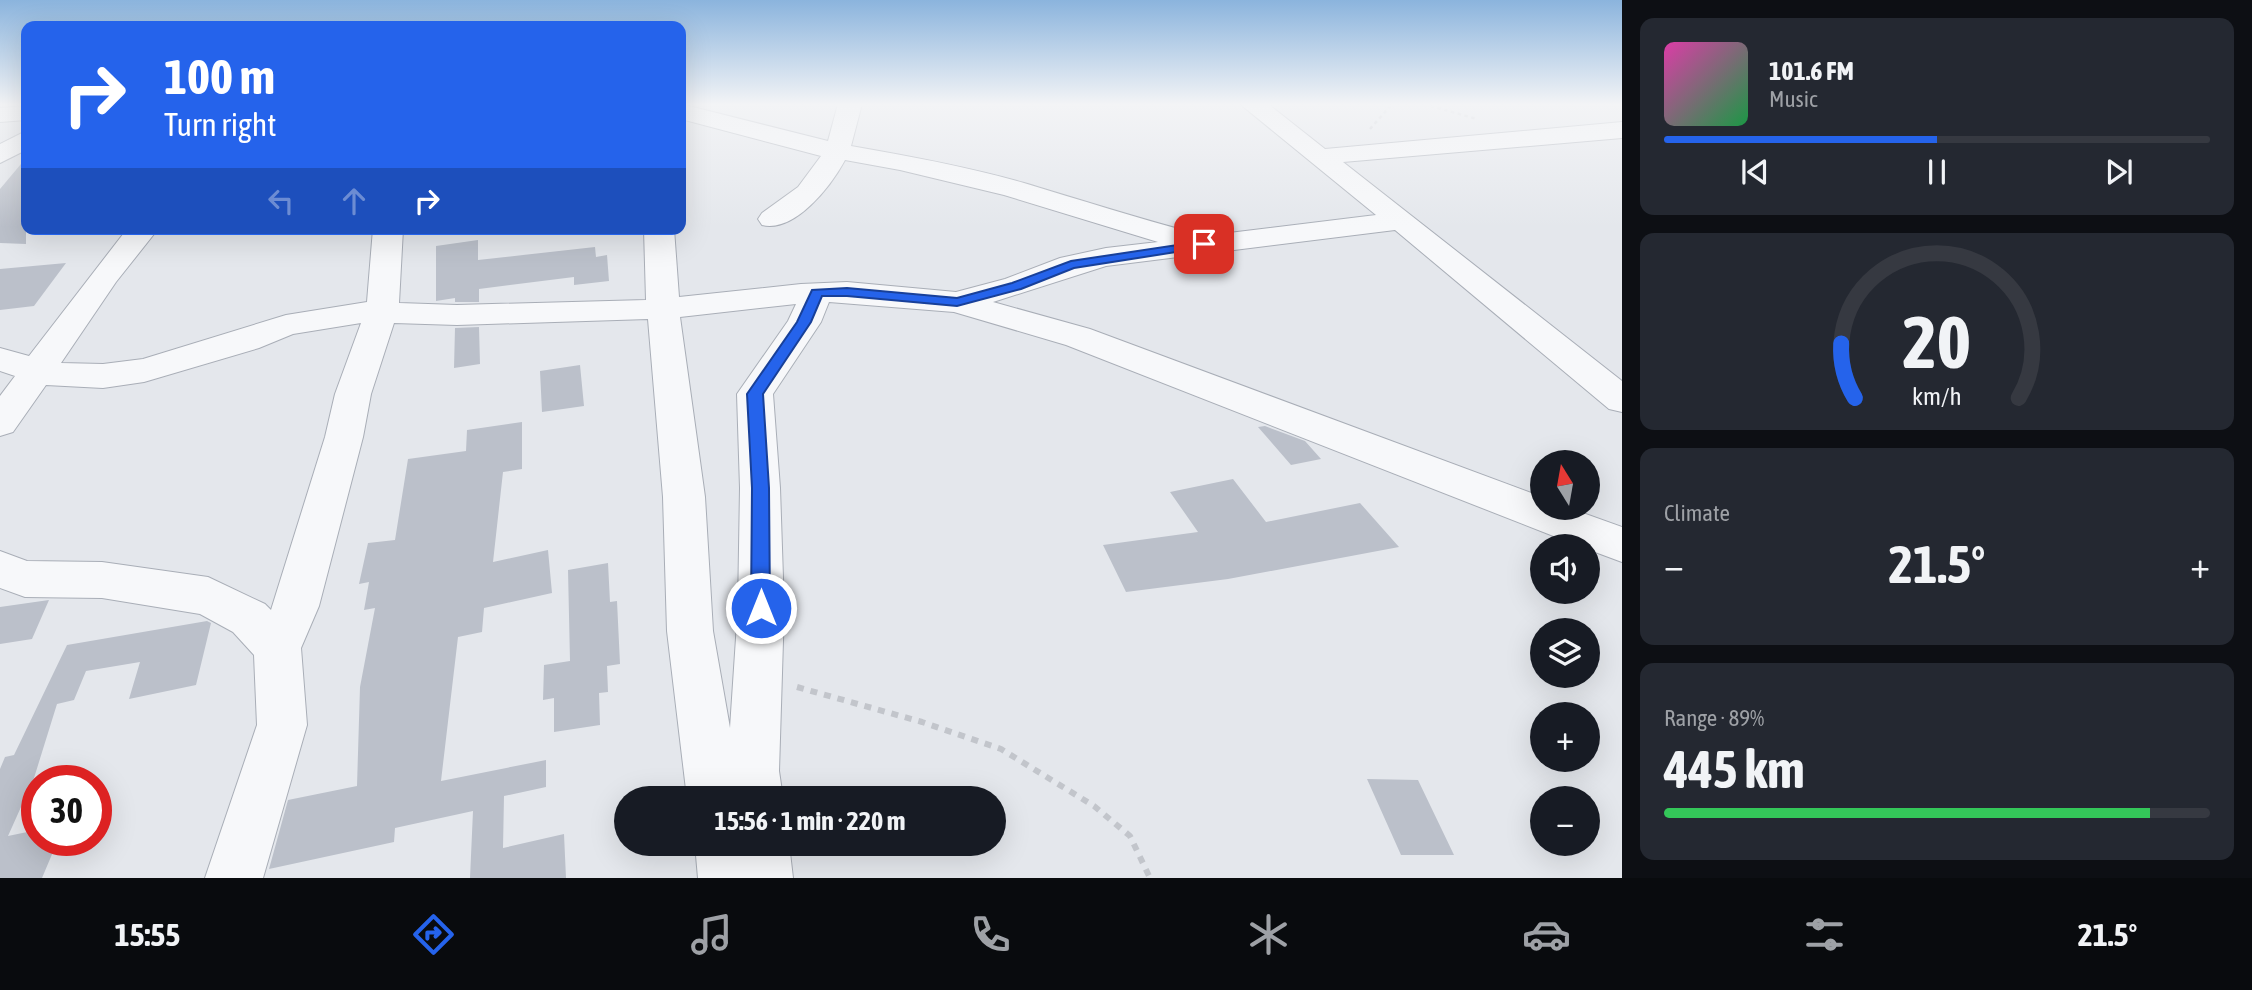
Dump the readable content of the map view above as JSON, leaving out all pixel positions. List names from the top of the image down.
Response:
{
  "north": "top",
  "page": {
    "turn": ["100 m", "Turn right"],
    "song": ["101.6 FM", "Music"],
    "tile": [
      "Climate",
      ["Range · 89%", "445 km"]
    ],
    "map_buttons": ["+", "−"],
    "heat": ["−", "21.5°", "+"],
    "limit": "30",
    "trip": "15:56 · 1 min · 220 m",
    "tabs": ["15:55", "21.5°"],
    "gauge": ["20", "km/h"]
  }
}
